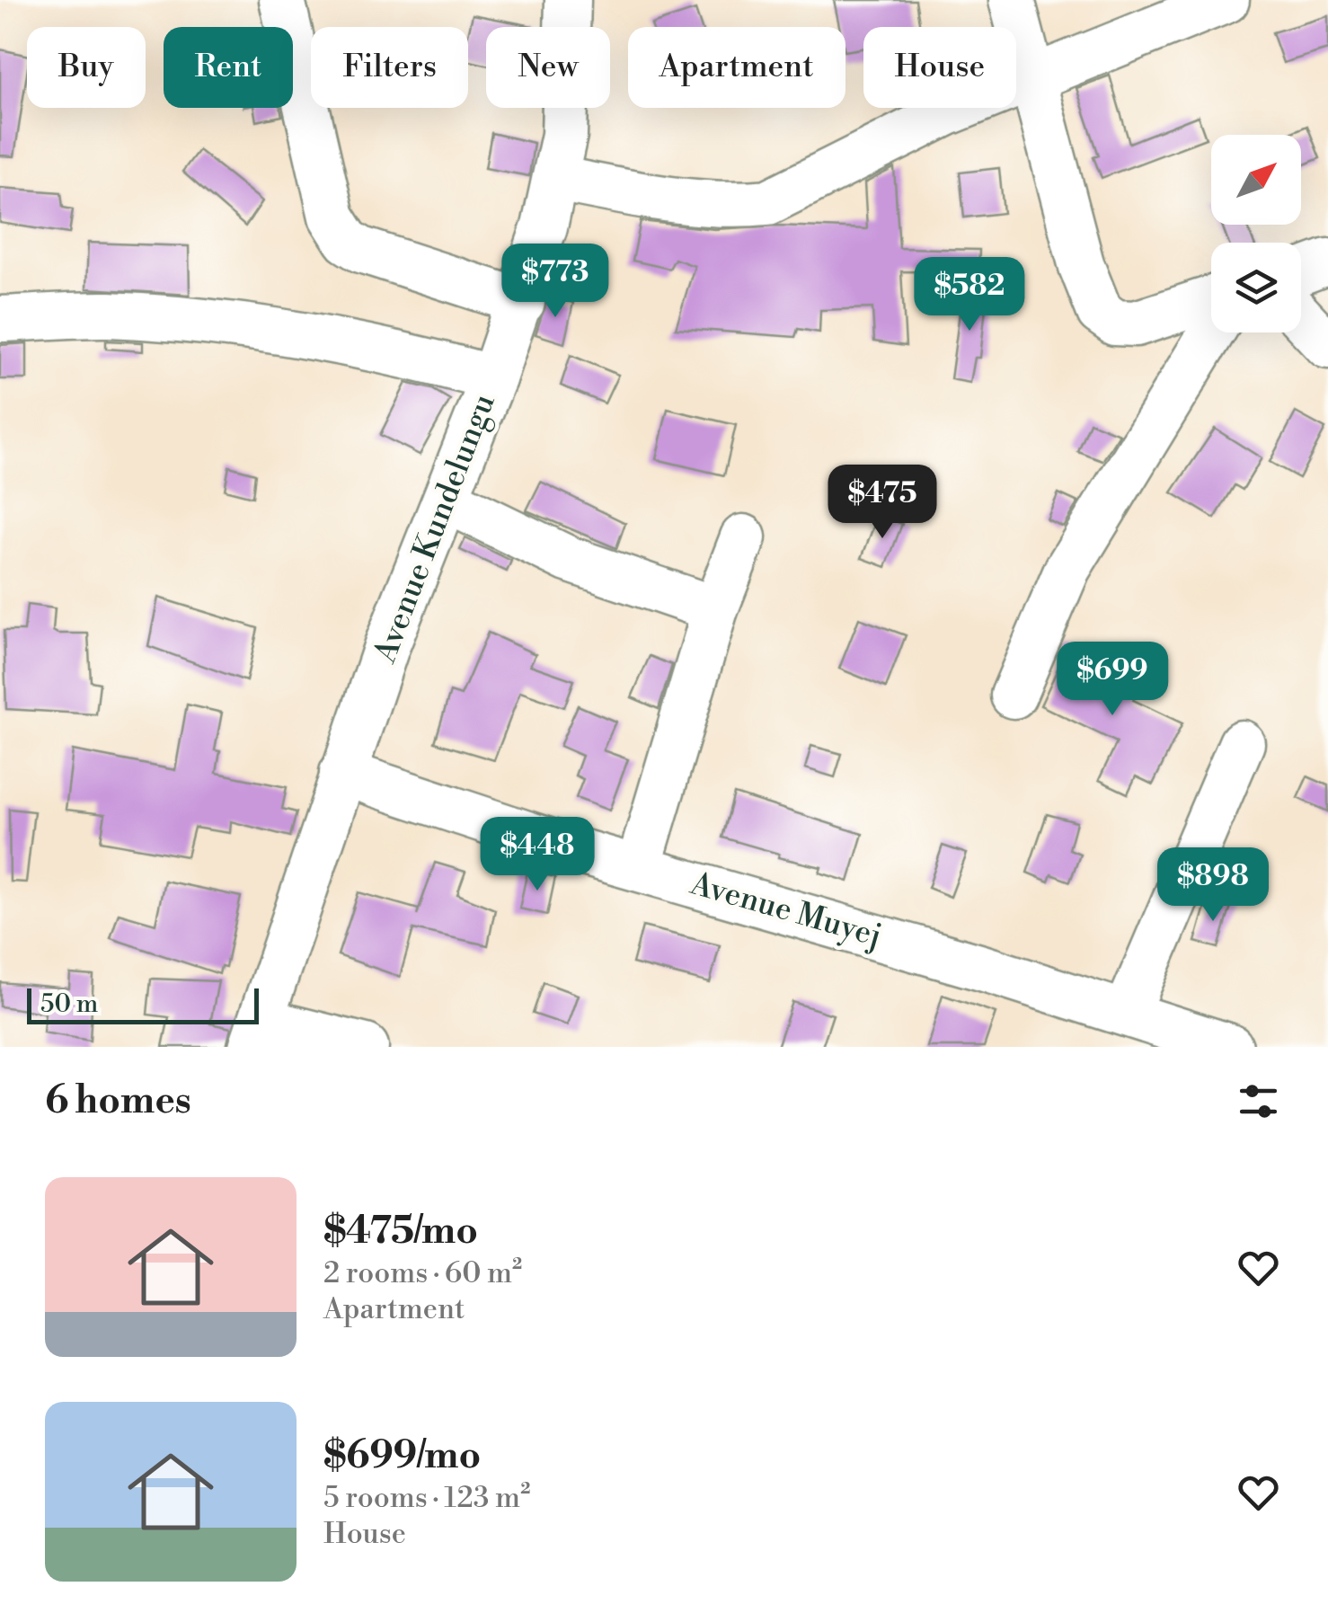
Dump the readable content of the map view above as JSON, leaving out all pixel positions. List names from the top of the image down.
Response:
{
  "streets": {
    "street": ["Avenue Kundelungu", "Avenue Muyej"]
  },
  "crossings": [
    ["Avenue Kundelungu", "Avenue Muyej"]
  ],
  "scale_bar": "50 m",
  "north": "top right",
  "page": {
    "chip": [
      "Buy",
      "Rent",
      "Filters",
      "New",
      "Apartment",
      "House"
    ],
    "price": [
      "$773",
      "$582",
      "$475",
      "$699",
      "$448",
      "$898"
    ],
    "scale": "50 m",
    "heading": "6 homes",
    "list": [
      {
        "name": "$475/mo",
        "note": "2 rooms · 60 m² · Apartment"
      },
      {
        "name": "$699/mo",
        "note": "5 rooms · 123 m² · House"
      }
    ]
  }
}
